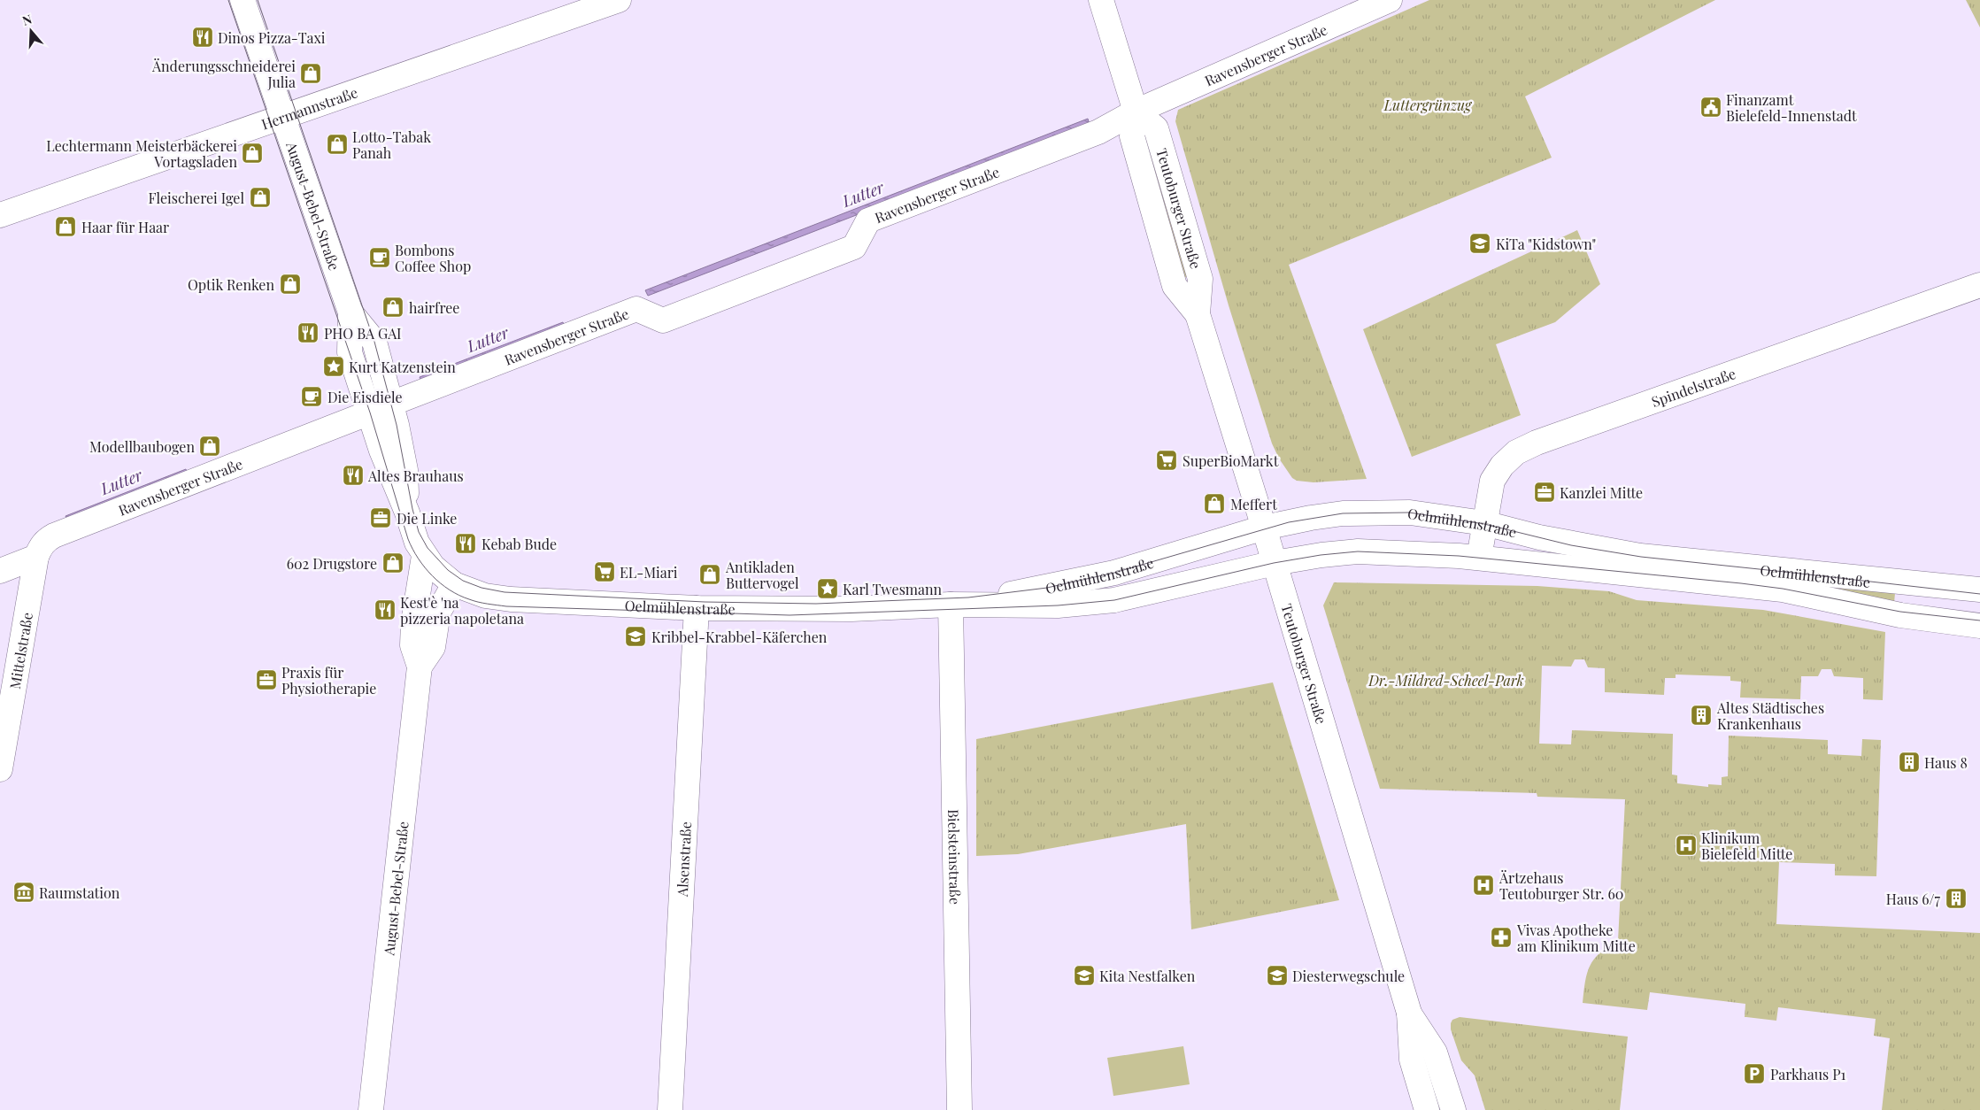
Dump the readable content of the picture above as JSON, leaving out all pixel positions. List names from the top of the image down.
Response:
{
  "streets": {
    "street": [
      "Ravensberger Straße",
      "Hermannstraße",
      "August-Bebel-Straße",
      "Teutoburger Straße",
      "Spindelstraße",
      "Oelmühlenstraße",
      "Mittelstraße",
      "Bielsteinstraße",
      "Alsenstraße"
    ]
  },
  "crossings": [
    ["Ravensberger Straße", "August-Bebel-Straße"],
    ["Ravensberger Straße", "Teutoburger Straße"],
    ["Ravensberger Straße", "Mittelstraße"],
    ["Hermannstraße", "August-Bebel-Straße"],
    ["August-Bebel-Straße", "Oelmühlenstraße"],
    ["Teutoburger Straße", "Oelmühlenstraße"],
    ["Spindelstraße", "Oelmühlenstraße"],
    ["Oelmühlenstraße", "Bielsteinstraße"],
    ["Oelmühlenstraße", "Alsenstraße"]
  ],
  "water": ["Lutter"],
  "parks": ["Luttergrünzug", "Dr.-Mildred-Scheel-Park"],
  "places": {
    "restaurant": [
      "Dinos Pizza-Taxi",
      "PHO BA GAI",
      "Altes Brauhaus",
      "Kebab Bude",
      "Kest'è 'na pizzeria napoletana"
    ],
    "shop": [
      "Änderungsschneiderei Julia",
      "Lotto-Tabak Panah",
      "Lechtermann Meisterbäckerei Vortagsladen",
      "Fleischerei Igel",
      "Haar für Haar",
      "Optik Renken",
      "hairfree",
      "Modellbaubogen",
      "Meffert",
      "602 Drugstore",
      "Antikladen Buttervogel"
    ],
    "public building": ["Finanzamt Bielefeld-Innenstadt"],
    "school or university": [
      "KiTa \"Kidstown\"",
      "Kribbel-Krabbel-Käferchen",
      "Kita Nestfalken",
      "Diesterwegschule"
    ],
    "cafe": ["Bombons Coffee Shop", "Die Eisdiele"],
    "place": ["Kurt Katzenstein", "Karl Twesmann"],
    "supermarket": ["SuperBioMarkt", "EL-Miari"],
    "office": ["Kanzlei Mitte", "Die Linke", "Praxis für Physiotherapie"],
    "building": ["Altes Städtisches Krankenhaus", "Haus 8", "Haus 6/7"],
    "hospital": ["Klinikum Bielefeld Mitte", "Ärtzehaus Teutoburger Str. 60"],
    "museum": ["Raumstation"],
    "pharmacy": ["Vivas Apotheke am Klinikum Mitte"],
    "parking": ["Parkhaus P1"]
  },
  "north": "top"
}
